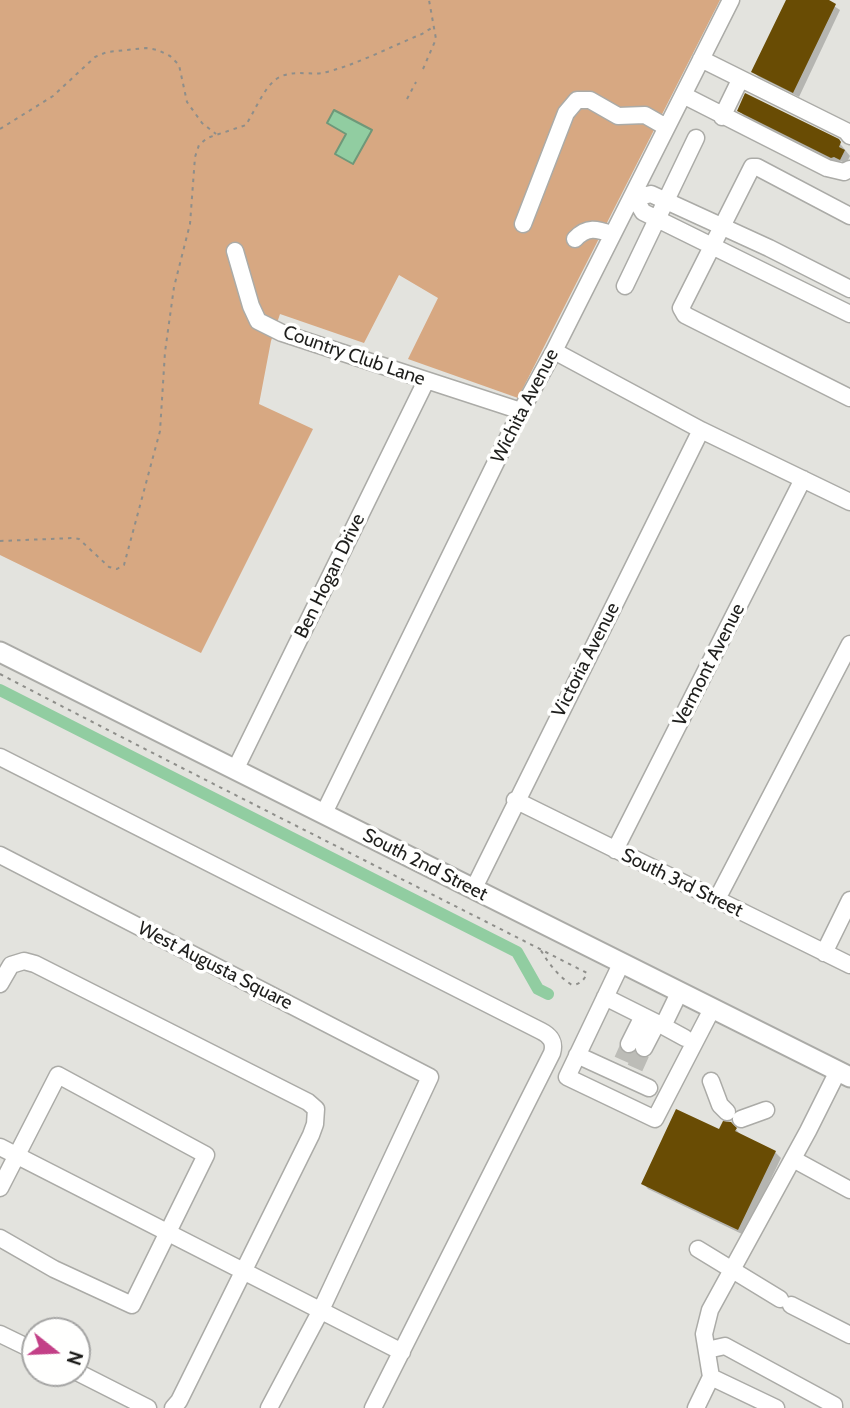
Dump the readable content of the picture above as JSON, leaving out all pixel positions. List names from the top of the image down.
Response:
{
  "streets": {
    "main road": ["South 2nd Street"],
    "street": [
      "Country Club Lane",
      "Wichita Avenue",
      "Ben Hogan Drive",
      "Victoria Avenue",
      "Vermont Avenue",
      "South 3rd Street",
      "West Augusta Square"
    ]
  },
  "crossings": [
    ["Country Club Lane", "Wichita Avenue"],
    ["Country Club Lane", "Ben Hogan Drive"],
    ["Wichita Avenue", "South 2nd Street"],
    ["Ben Hogan Drive", "South 2nd Street"],
    ["Victoria Avenue", "South 2nd Street"],
    ["Victoria Avenue", "South 3rd Street"],
    ["Vermont Avenue", "South 3rd Street"]
  ],
  "north": "right"
}
